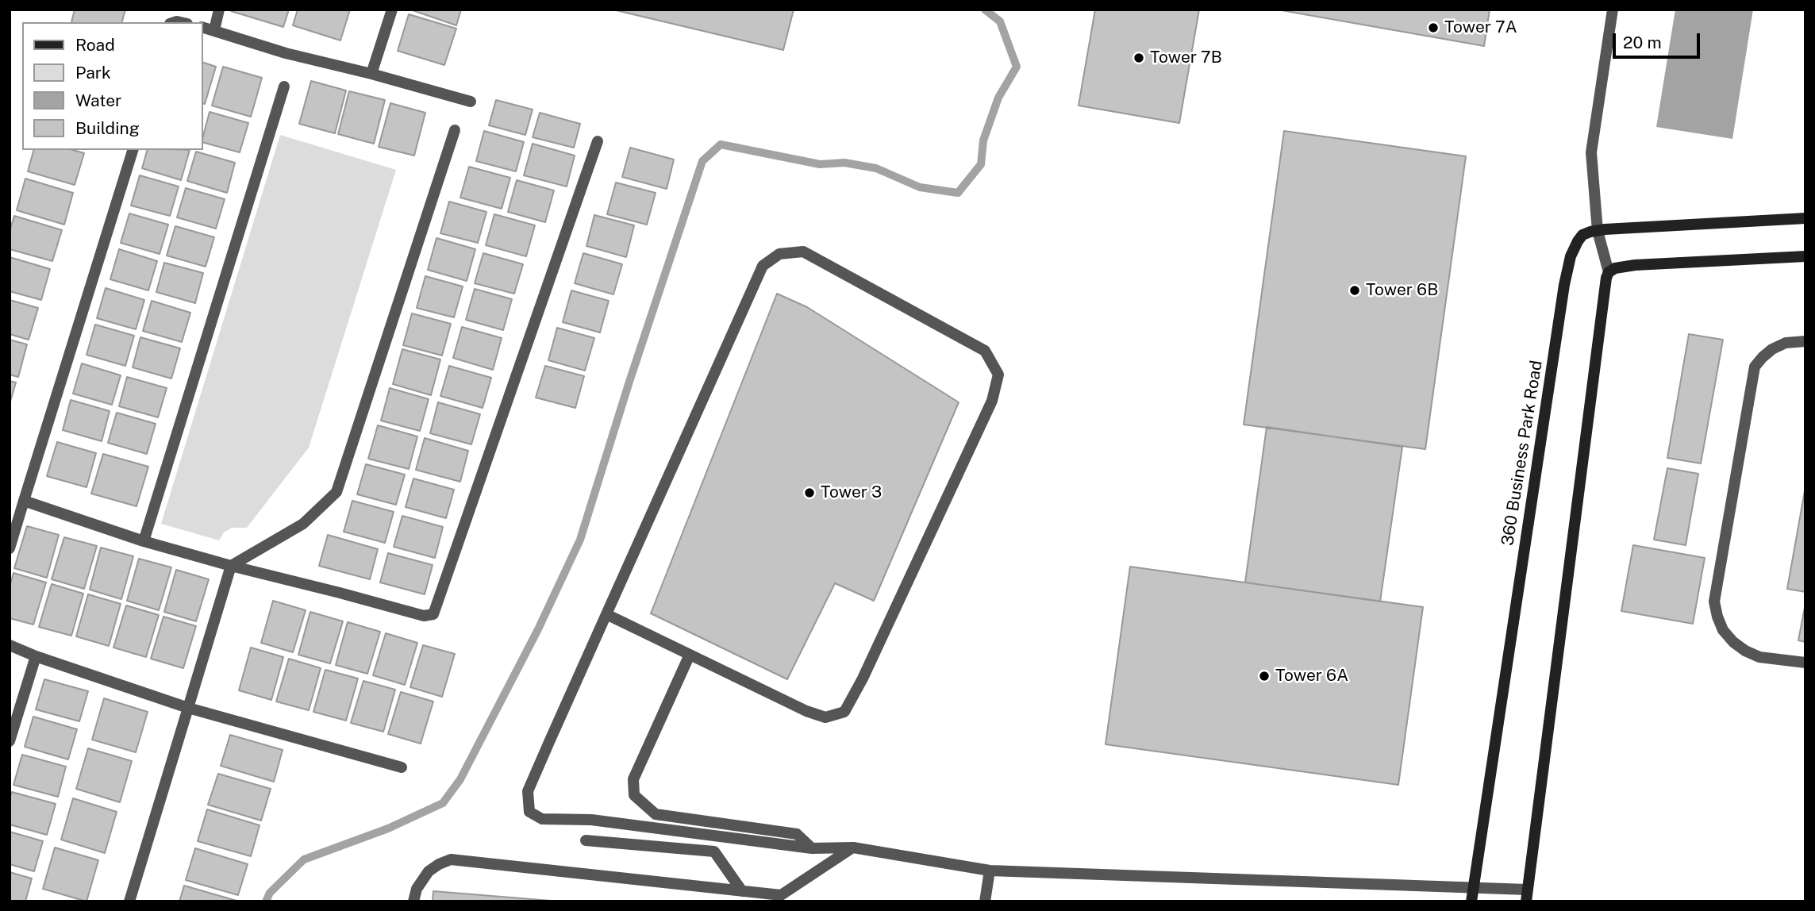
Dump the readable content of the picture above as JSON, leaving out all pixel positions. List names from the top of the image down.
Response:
{
  "streets": {
    "main road": ["360 Business Park Road"]
  },
  "places": [
    "Tower 7A",
    "Tower 7B",
    "Tower 6B",
    "Tower 3",
    "Tower 6A"
  ],
  "legend": [
    "Road",
    "Park",
    "Water",
    "Building"
  ],
  "scale_bar": "20 m"
}
